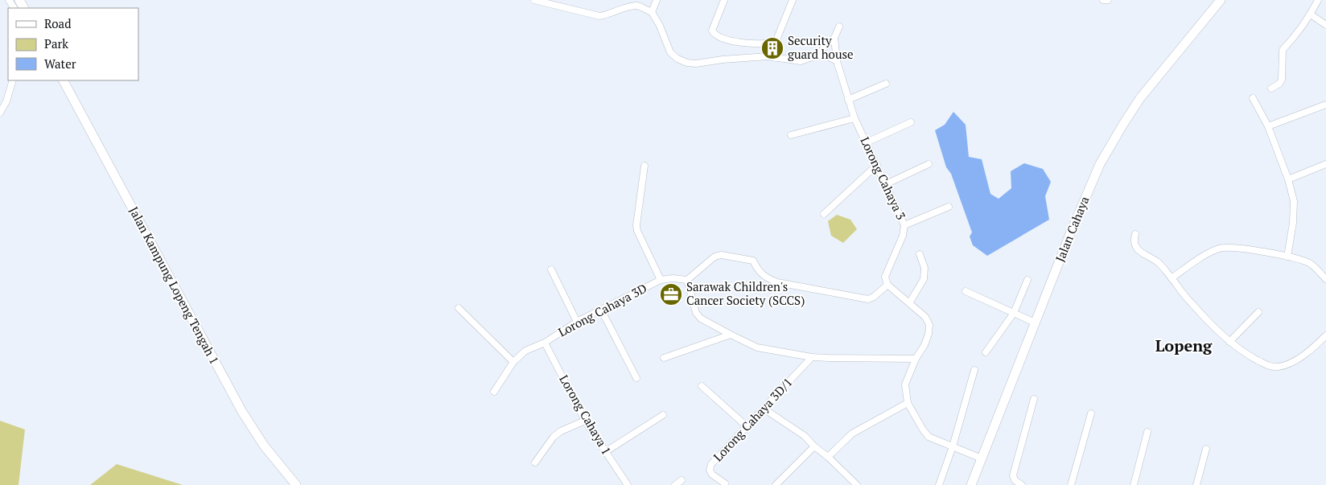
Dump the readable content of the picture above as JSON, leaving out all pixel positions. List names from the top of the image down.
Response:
{
  "streets": {
    "street": [
      "Lorong Cahaya 3",
      "Jalan Cahaya",
      "Jalan Kampung Lopeng Tengah 1",
      "Lorong Cahaya 3D",
      "Lorong Cahaya 1",
      "Lorong Cahaya 3D/1"
    ]
  },
  "crossings": [
    ["Lorong Cahaya 3D", "Lorong Cahaya 1"]
  ],
  "districts": ["Lopeng"],
  "places": {
    "building": ["Security guard house"],
    "office": ["Sarawak Children's Cancer Society (SCCS)"]
  },
  "legend": ["Road", "Park", "Water"]
}
